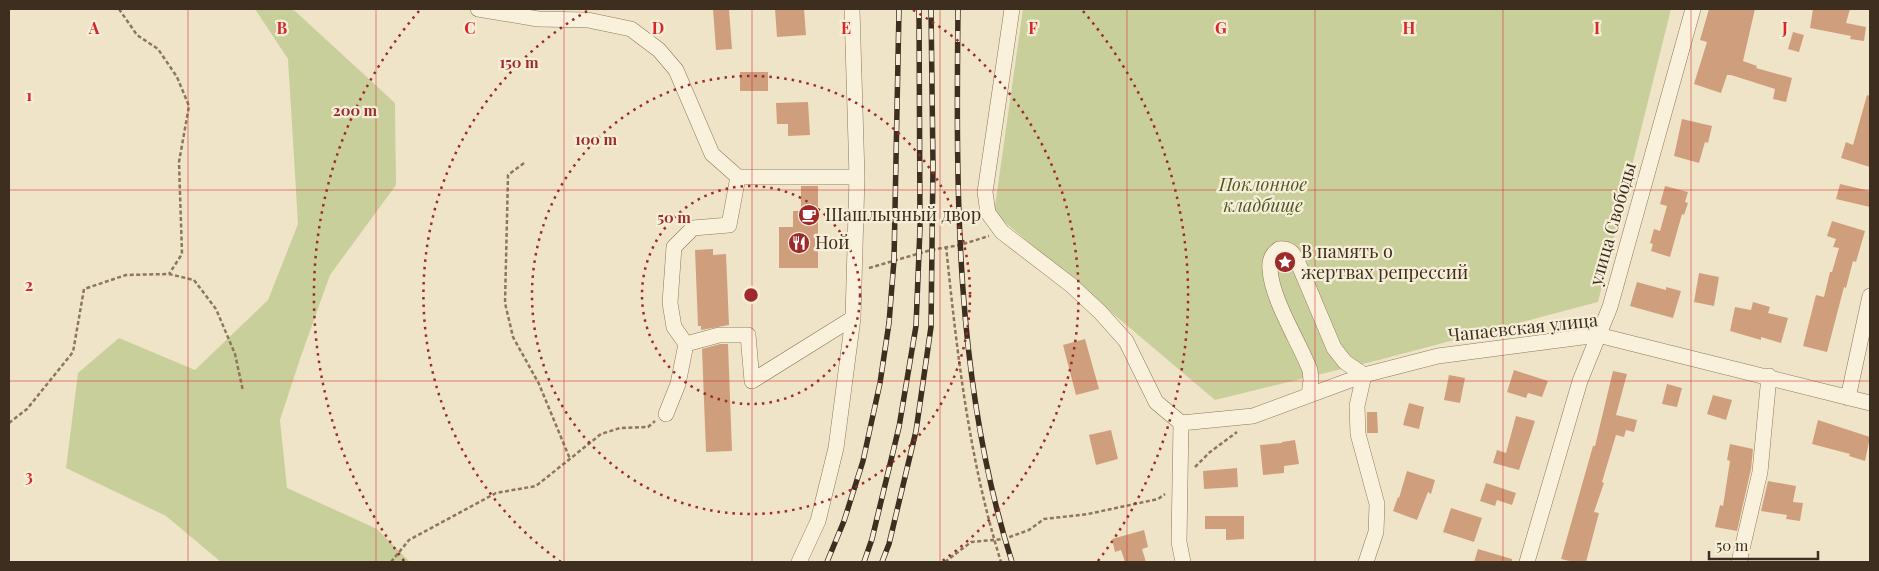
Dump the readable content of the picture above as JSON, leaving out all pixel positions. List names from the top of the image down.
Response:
{
  "streets": {
    "street": ["улица Свободы", "Чапаевская улица"]
  },
  "crossings": [
    ["улица Свободы", "Чапаевская улица"]
  ],
  "parks": ["Поклонное кладбище"],
  "places": {
    "cafe": ["Шашлычный двор"],
    "restaurant": ["Ной"],
    "place": ["В память о жертвах репрессий"]
  },
  "scale_bar": "50 m",
  "grid": {
    "columns": [
      "A",
      "B",
      "C",
      "D",
      "E",
      "F",
      "G",
      "H",
      "I",
      "J"
    ],
    "rows": ["1", "2", "3"]
  },
  "rings": [
    "150 m",
    "200 m",
    "100 m",
    "50 m"
  ]
}
